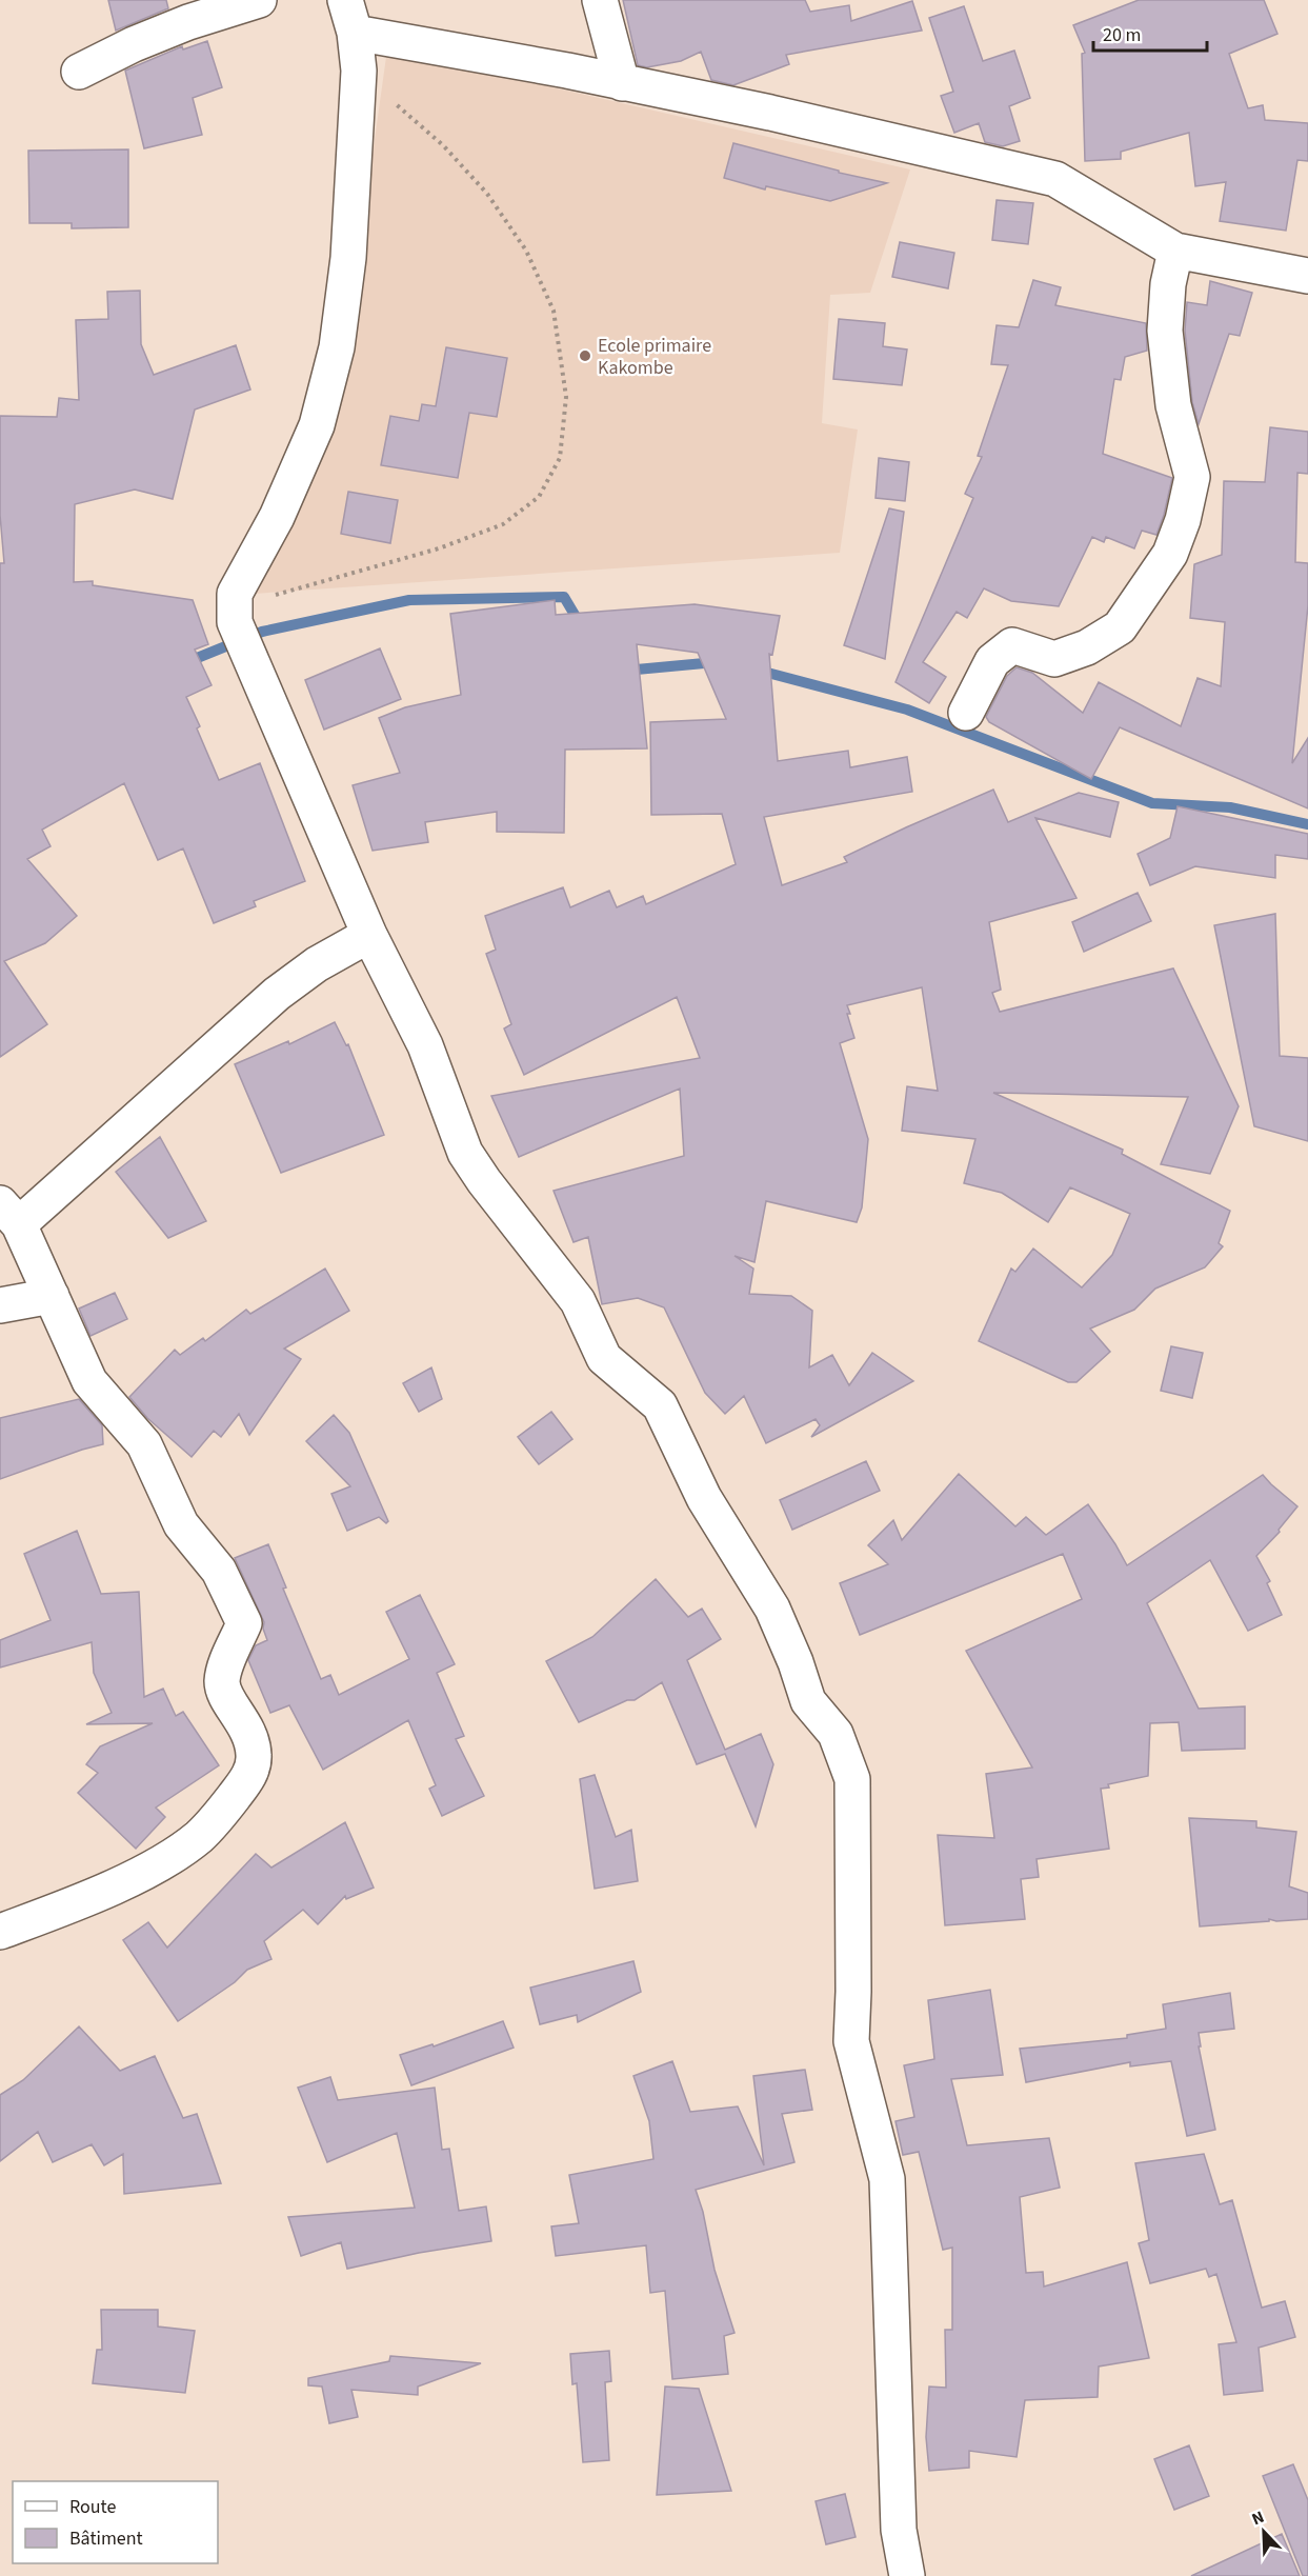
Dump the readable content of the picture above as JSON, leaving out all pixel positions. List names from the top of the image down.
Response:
{
  "places": ["Ecole primaire Kakombe"],
  "legend": ["Route", "Bâtiment"],
  "scale_bar": "20 m",
  "north": "top left"
}
